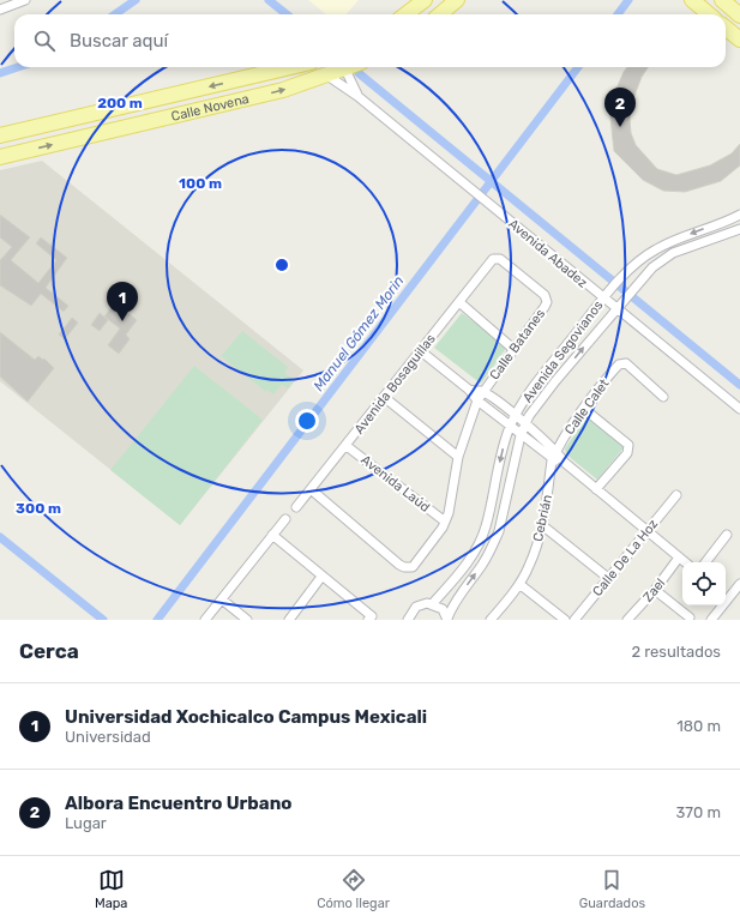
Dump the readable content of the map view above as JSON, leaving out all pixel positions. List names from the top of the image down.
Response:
{
  "streets": {
    "main road": ["Calle Novena"],
    "street": [
      "Avenida Abadez",
      "Calle Batanes",
      "Avenida Segovianos",
      "Avenida Bosaguillas",
      "Calle Calet",
      "Avenida Laúd",
      "Cebrián",
      "Calle De La Hoz",
      "Zael"
    ]
  },
  "crossings": [
    ["Calle Novena", "Avenida Abadez"],
    ["Avenida Abadez", "Avenida Segovianos"],
    ["Calle Batanes", "Avenida Bosaguillas"],
    ["Calle Batanes", "Avenida Laúd"],
    ["Avenida Bosaguillas", "Avenida Laúd"],
    ["Calle Calet", "Cebrián"]
  ],
  "water": ["Manuel Gómez Morin"],
  "page": {
    "search": "Buscar aquí",
    "pins": ["2", "1"],
    "heading": ["Cerca", "2 resultados"],
    "list": [
      {
        "mark": "1",
        "name": "Universidad Xochicalco Campus Mexicali",
        "note": "Universidad",
        "value": "180 m"
      },
      {
        "mark": "2",
        "name": "Albora Encuentro Urbano",
        "note": "Lugar",
        "value": "370 m"
      }
    ],
    "nav": ["Mapa", "Cómo llegar", "Guardados"]
  },
  "rings": ["200 m", "100 m", "300 m"]
}
